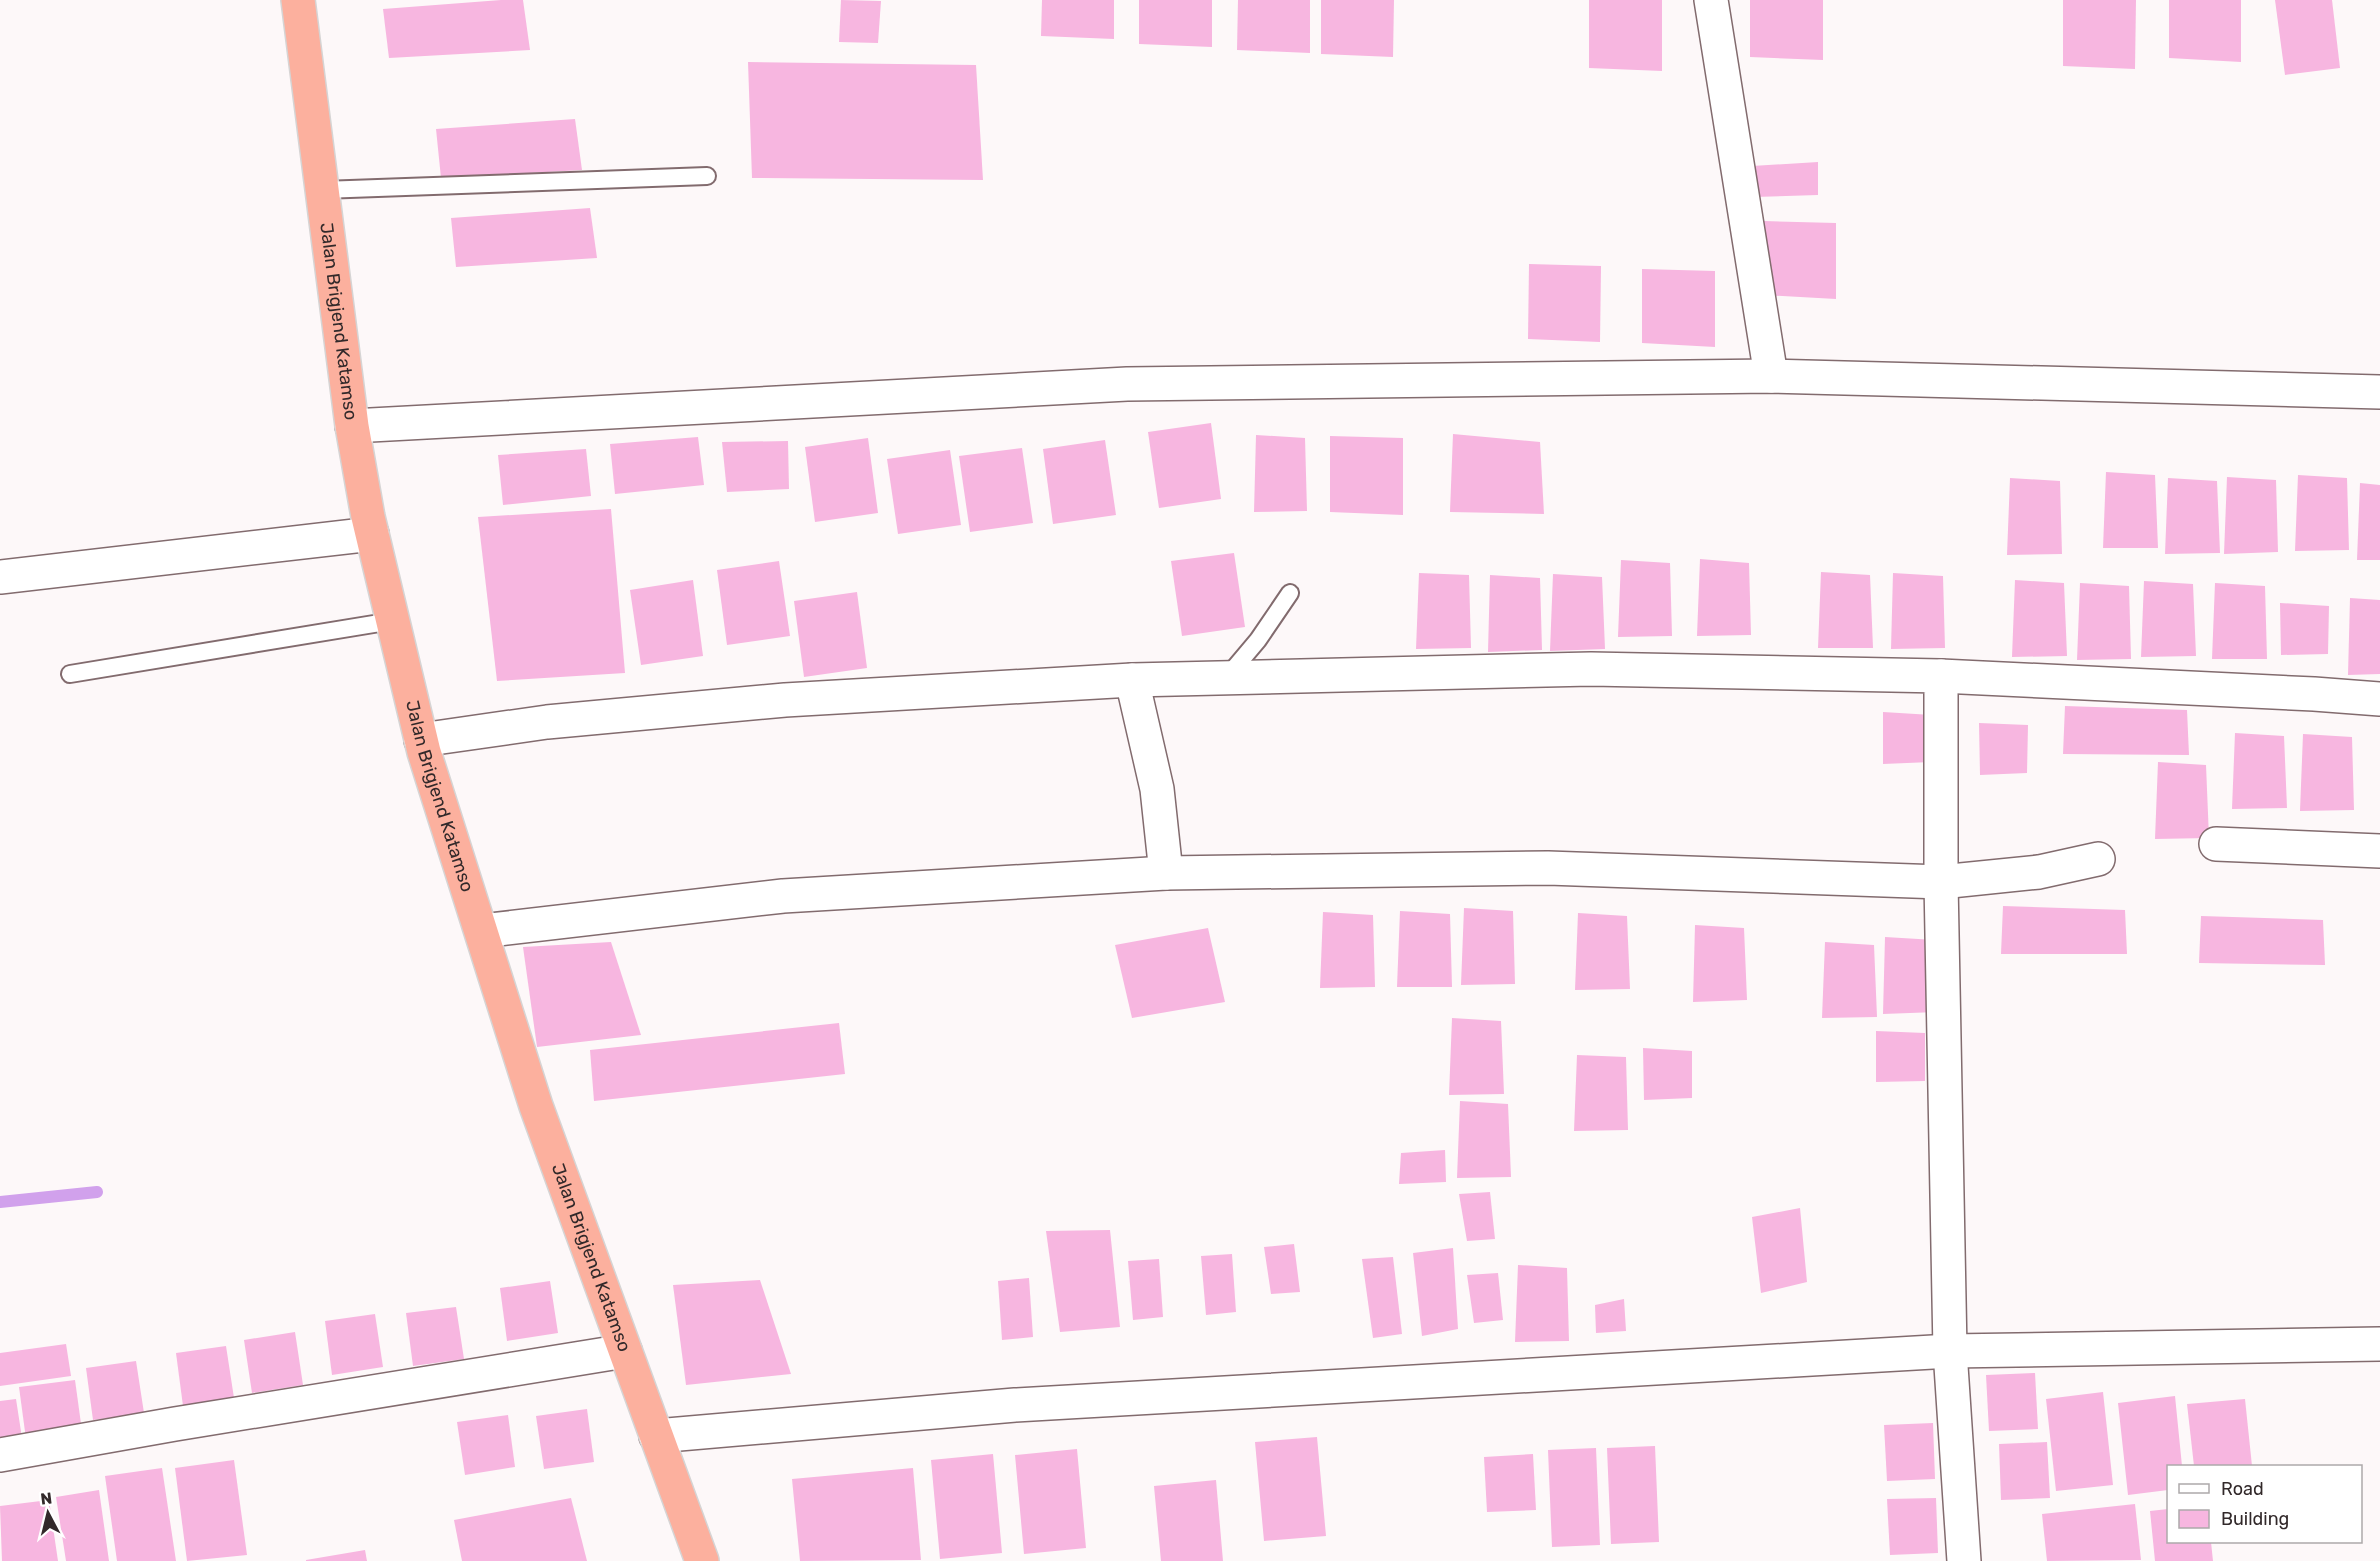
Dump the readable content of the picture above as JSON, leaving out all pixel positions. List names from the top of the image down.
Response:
{
  "streets": {
    "highway": ["Jalan Brigjend Katamso"]
  },
  "legend": ["Road", "Building"],
  "north": "top"
}
